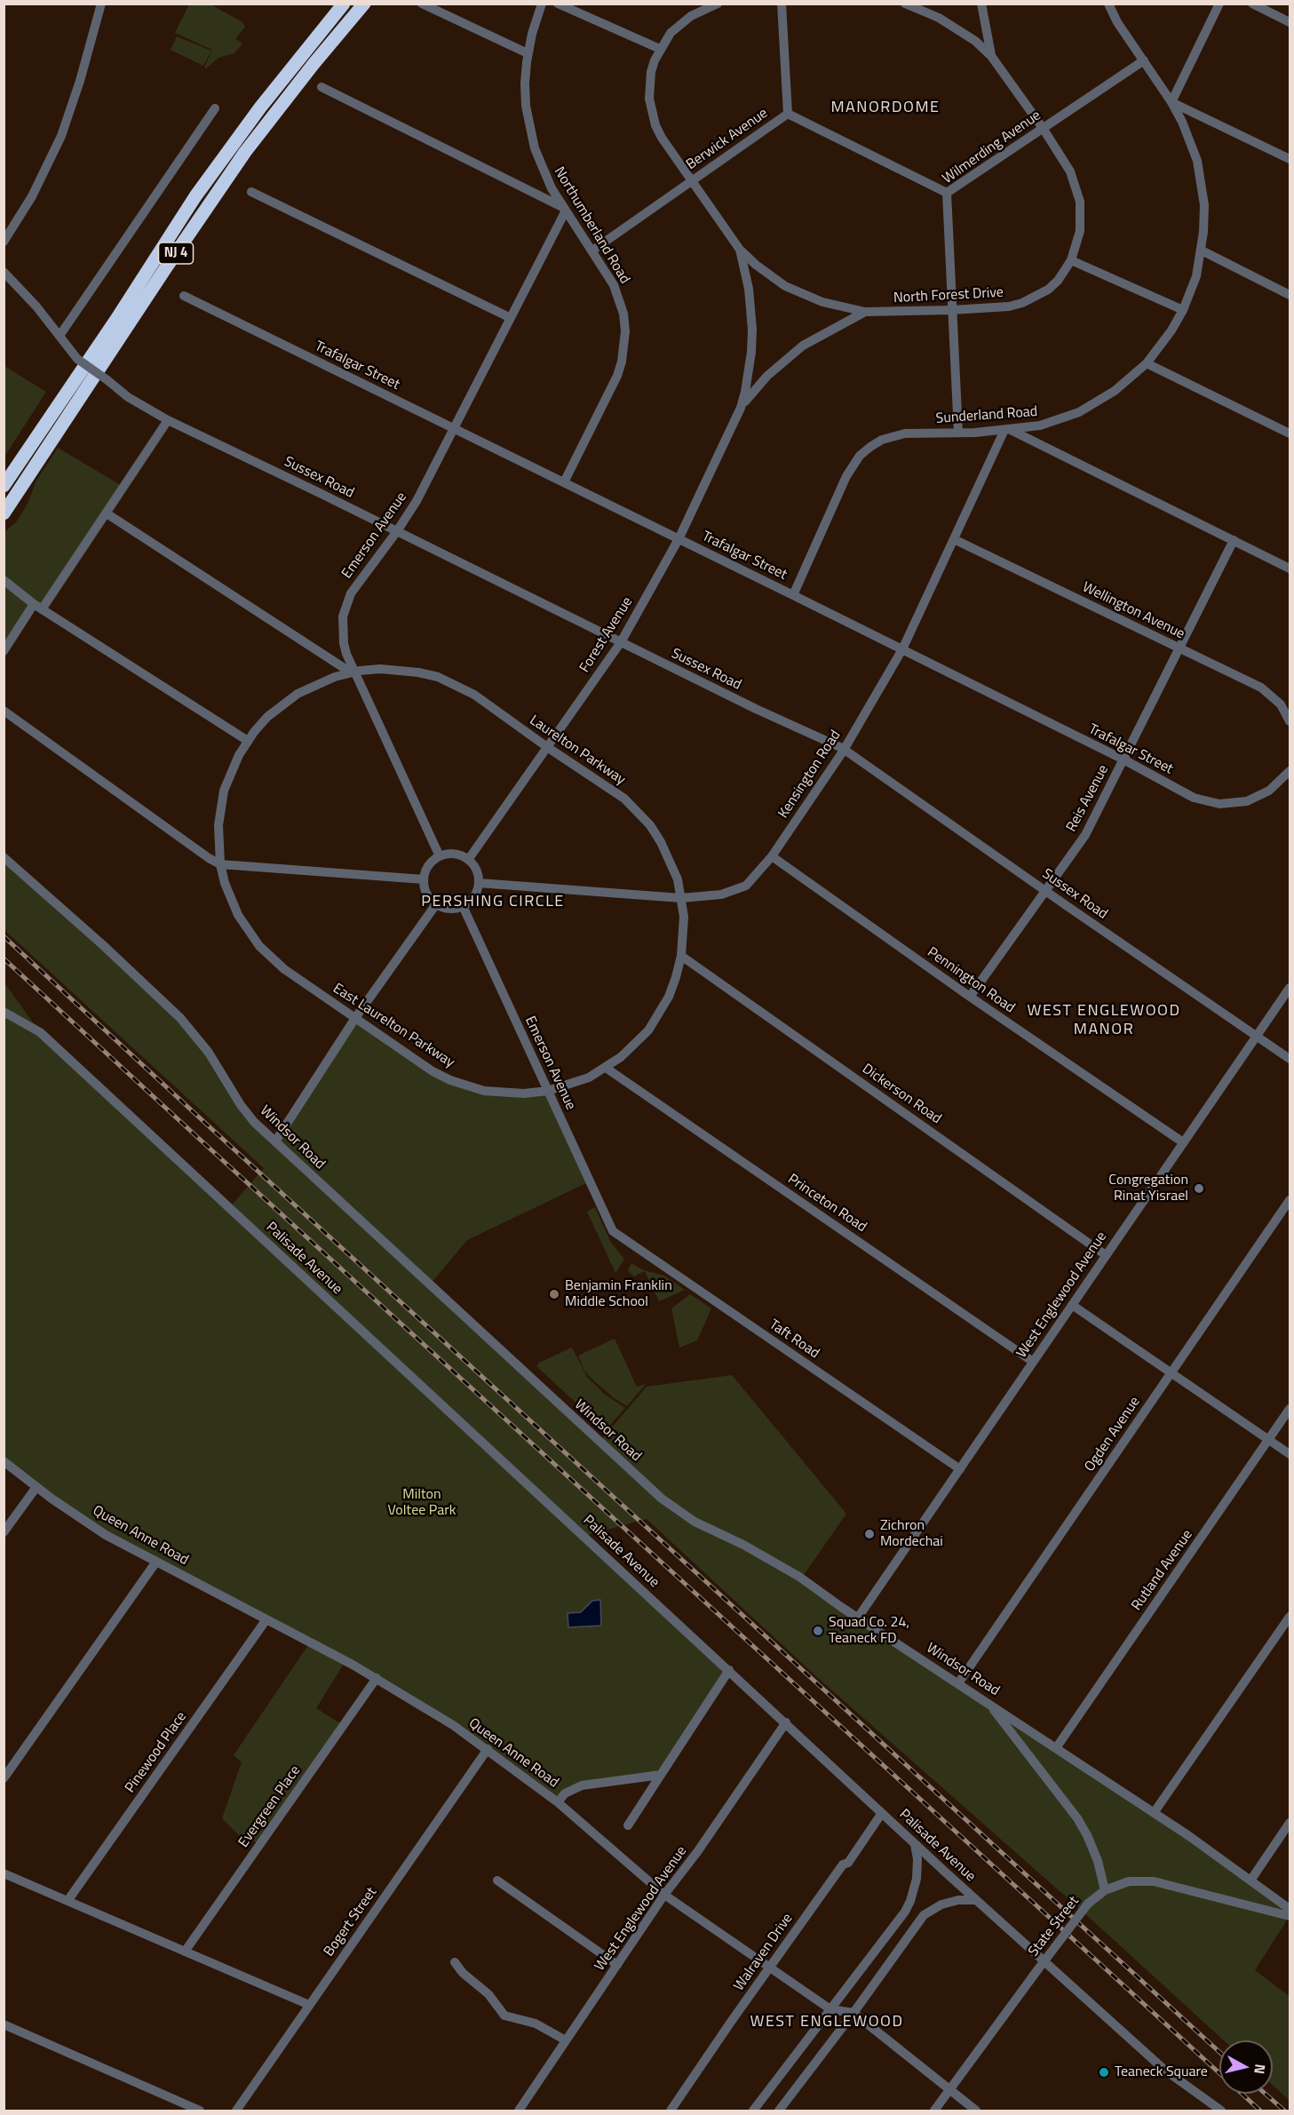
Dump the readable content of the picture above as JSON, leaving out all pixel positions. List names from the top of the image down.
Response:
{
  "streets": {
    "highway": ["NJ 4"],
    "street": [
      "Berwick Avenue",
      "Wilmerding Avenue",
      "Northumberland Road",
      "North Forest Drive",
      "Trafalgar Street",
      "Sunderland Road",
      "Sussex Road",
      "Emerson Avenue",
      "Wellington Avenue",
      "Forest Avenue",
      "Laurelton Parkway",
      "Kensington Road",
      "Reis Avenue",
      "Pennington Road",
      "East Laurelton Parkway",
      "Dickerson Road",
      "Windsor Road",
      "Princeton Road",
      "Palisade Avenue",
      "West Englewood Avenue",
      "Taft Road",
      "Ogden Avenue",
      "Queen Anne Road",
      "Rutland Avenue",
      "Pinewood Place",
      "Evergreen Place",
      "Bogert Street",
      "State Street",
      "Walraven Drive"
    ]
  },
  "crossings": [
    ["Berwick Avenue", "Northumberland Road"],
    ["Wilmerding Avenue", "North Forest Drive"],
    ["Wilmerding Avenue", "Sunderland Road"],
    ["Northumberland Road", "Trafalgar Street"],
    ["Northumberland Road", "Emerson Avenue"],
    ["North Forest Drive", "Forest Avenue"],
    ["Trafalgar Street", "Sunderland Road"],
    ["Trafalgar Street", "Emerson Avenue"],
    ["Trafalgar Street", "Forest Avenue"],
    ["Trafalgar Street", "Kensington Road"],
    ["Trafalgar Street", "Reis Avenue"],
    ["Sunderland Road", "Kensington Road"],
    ["Sussex Road", "Emerson Avenue"],
    ["Sussex Road", "Forest Avenue"],
    ["Sussex Road", "Kensington Road"],
    ["Sussex Road", "Reis Avenue"],
    ["Sussex Road", "West Englewood Avenue"],
    ["Emerson Avenue", "Forest Avenue"],
    ["Emerson Avenue", "Laurelton Parkway"],
    ["Emerson Avenue", "Kensington Road"],
    ["Emerson Avenue", "East Laurelton Parkway"],
    ["Emerson Avenue", "Taft Road"],
    ["Wellington Avenue", "Kensington Road"],
    ["Wellington Avenue", "Reis Avenue"],
    ["Forest Avenue", "Laurelton Parkway"],
    ["Forest Avenue", "Kensington Road"],
    ["Laurelton Parkway", "Kensington Road"],
    ["Laurelton Parkway", "East Laurelton Parkway"],
    ["Laurelton Parkway", "Dickerson Road"],
    ["Kensington Road", "Pennington Road"],
    ["Reis Avenue", "Pennington Road"],
    ["Pennington Road", "West Englewood Avenue"],
    ["East Laurelton Parkway", "Dickerson Road"],
    ["East Laurelton Parkway", "Princeton Road"],
    ["Dickerson Road", "West Englewood Avenue"],
    ["Windsor Road", "West Englewood Avenue"],
    ["Windsor Road", "Ogden Avenue"],
    ["Windsor Road", "Rutland Avenue"],
    ["Princeton Road", "West Englewood Avenue"],
    ["Palisade Avenue", "West Englewood Avenue"],
    ["Palisade Avenue", "Walraven Drive"],
    ["West Englewood Avenue", "Taft Road"],
    ["West Englewood Avenue", "Queen Anne Road"],
    ["Queen Anne Road", "Pinewood Place"],
    ["Queen Anne Road", "Evergreen Place"],
    ["Queen Anne Road", "Bogert Street"],
    ["Queen Anne Road", "State Street"],
    ["Queen Anne Road", "Walraven Drive"]
  ],
  "districts": [
    "MANORDOME",
    "PERSHING CIRCLE",
    "WEST ENGLEWOOD MANOR",
    "WEST ENGLEWOOD"
  ],
  "parks": ["Milton Voltee Park"],
  "places": [
    "Congregation Rinat Yisrael",
    "Benjamin Franklin Middle School",
    "Zichron Mordechai",
    "Squad Co. 24, Teaneck FD",
    "Teaneck Square"
  ],
  "north": "right"
}
